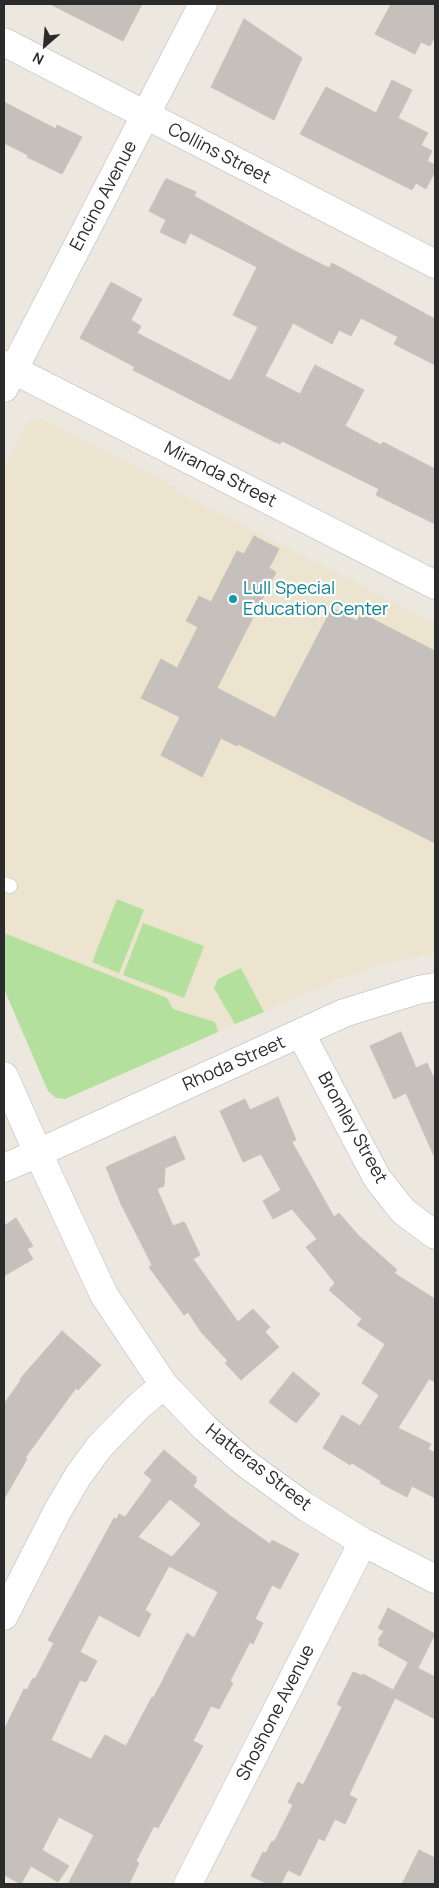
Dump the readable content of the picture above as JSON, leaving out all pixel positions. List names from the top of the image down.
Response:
{
  "streets": {
    "street": [
      "Collins Street",
      "Encino Avenue",
      "Miranda Street",
      "Rhoda Street",
      "Bromley Street",
      "Hatteras Street",
      "Shoshone Avenue"
    ]
  },
  "crossings": [
    ["Collins Street", "Encino Avenue"],
    ["Encino Avenue", "Miranda Street"],
    ["Rhoda Street", "Bromley Street"],
    ["Rhoda Street", "Hatteras Street"],
    ["Hatteras Street", "Shoshone Avenue"]
  ],
  "places": ["Lull Special Education Center"],
  "north": "bottom left"
}
